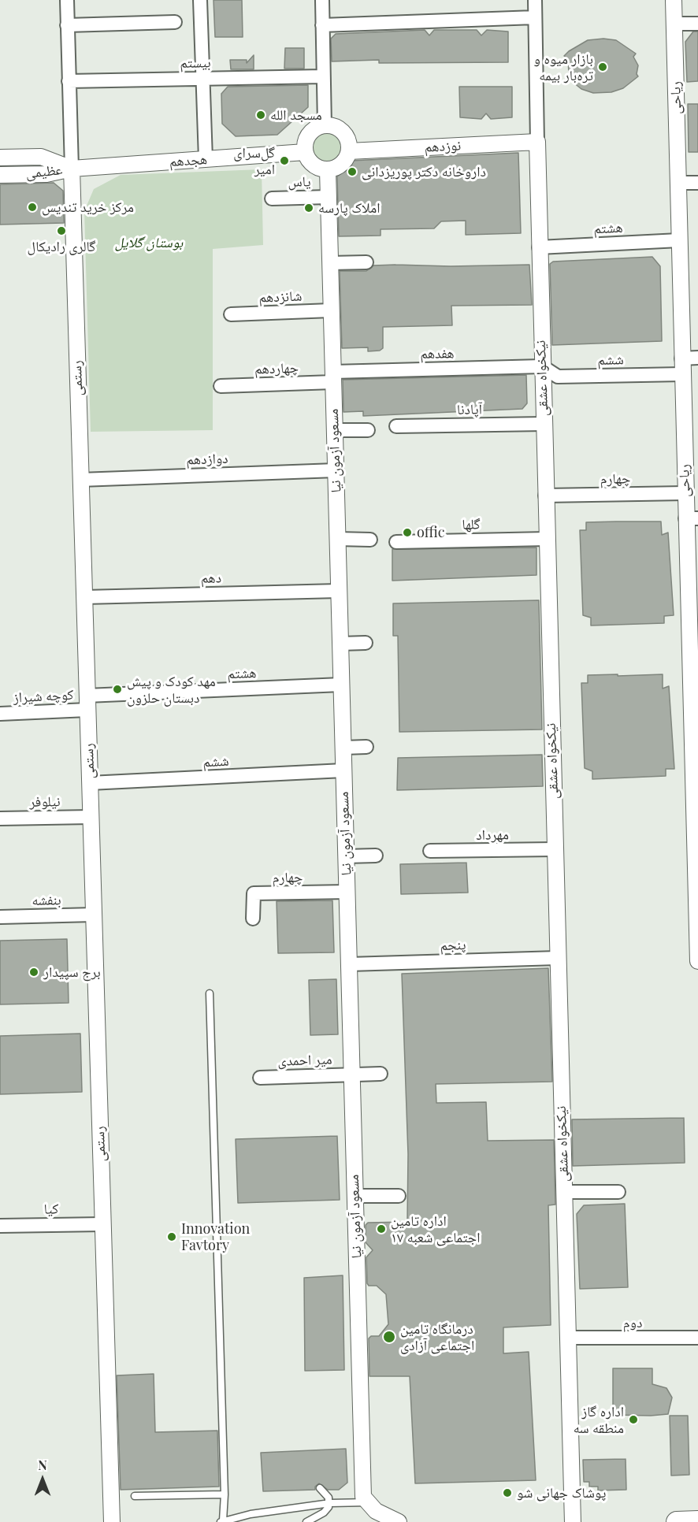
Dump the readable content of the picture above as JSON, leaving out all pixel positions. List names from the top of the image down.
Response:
{
  "streets": {
    "street": [
      "بیستم",
      "ریاحی",
      "نوزدهم",
      "هجدهم",
      "عظیمی",
      "یاس",
      "هشتم",
      "شانزدهم",
      "هفدهم",
      "ششم",
      "چهاردهم",
      "رستمی",
      "نیکخواه عشقی",
      "آپادنا",
      "مسعود آزمون نیا",
      "دوازدهم",
      "چهارم",
      "گلها",
      "دهم",
      "کوچه شیراز",
      "نیلوفر",
      "مهرداد",
      "بنفشه",
      "پنجم",
      "میر احمدی",
      "کیا",
      "دوم"
    ]
  },
  "crossings": [
    ["بیستم", "رستمی"],
    ["ریاحی", "هشتم"],
    ["ریاحی", "ششم"],
    ["ریاحی", "چهارم"],
    ["نوزدهم", "هجدهم"],
    ["نوزدهم", "نیکخواه عشقی"],
    ["نوزدهم", "مسعود آزمون نیا"],
    ["هجدهم", "عظیمی"],
    ["هجدهم", "رستمی"],
    ["هجدهم", "مسعود آزمون نیا"],
    ["عظیمی", "رستمی"],
    ["یاس", "مسعود آزمون نیا"],
    ["هشتم", "رستمی"],
    ["هشتم", "نیکخواه عشقی"],
    ["هشتم", "مسعود آزمون نیا"],
    ["هشتم", "کوچه شیراز"],
    ["شانزدهم", "مسعود آزمون نیا"],
    ["هفدهم", "ششم"],
    ["هفدهم", "چهاردهم"],
    ["هفدهم", "نیکخواه عشقی"],
    ["هفدهم", "مسعود آزمون نیا"],
    ["ششم", "رستمی"],
    ["ششم", "نیکخواه عشقی"],
    ["ششم", "مسعود آزمون نیا"],
    ["چهاردهم", "مسعود آزمون نیا"],
    ["رستمی", "دوازدهم"],
    ["رستمی", "دهم"],
    ["رستمی", "کوچه شیراز"],
    ["رستمی", "نیلوفر"],
    ["رستمی", "بنفشه"],
    ["رستمی", "کیا"],
    ["نیکخواه عشقی", "آپادنا"],
    ["نیکخواه عشقی", "چهارم"],
    ["نیکخواه عشقی", "گلها"],
    ["نیکخواه عشقی", "مهرداد"],
    ["نیکخواه عشقی", "پنجم"],
    ["نیکخواه عشقی", "دوم"],
    ["مسعود آزمون نیا", "دوازدهم"],
    ["مسعود آزمون نیا", "چهارم"],
    ["مسعود آزمون نیا", "دهم"],
    ["مسعود آزمون نیا", "پنجم"],
    ["مسعود آزمون نیا", "میر احمدی"]
  ],
  "parks": ["بوستان گلایل"],
  "places": [
    "بازار میوه و تره‌بار بیمه",
    "مسجد الله",
    "گل‌سرای امیر",
    "داروخانه دکتر پوریزدانی",
    "مرکز خرید تندیس",
    "املاک پارسه",
    "گالری رادیکال",
    "offic",
    "مهد کودک و پیش دبستان حلزون",
    "برج سپیدار",
    "اداره تامین اجتماعی شعبه ۱۷",
    "Innovation Favtory",
    "درمانگاه تامین اجتماعی آزادی",
    "اداره گاز منطقه سه",
    "پوشاک جهانی شو"
  ],
  "north": "top"
}
